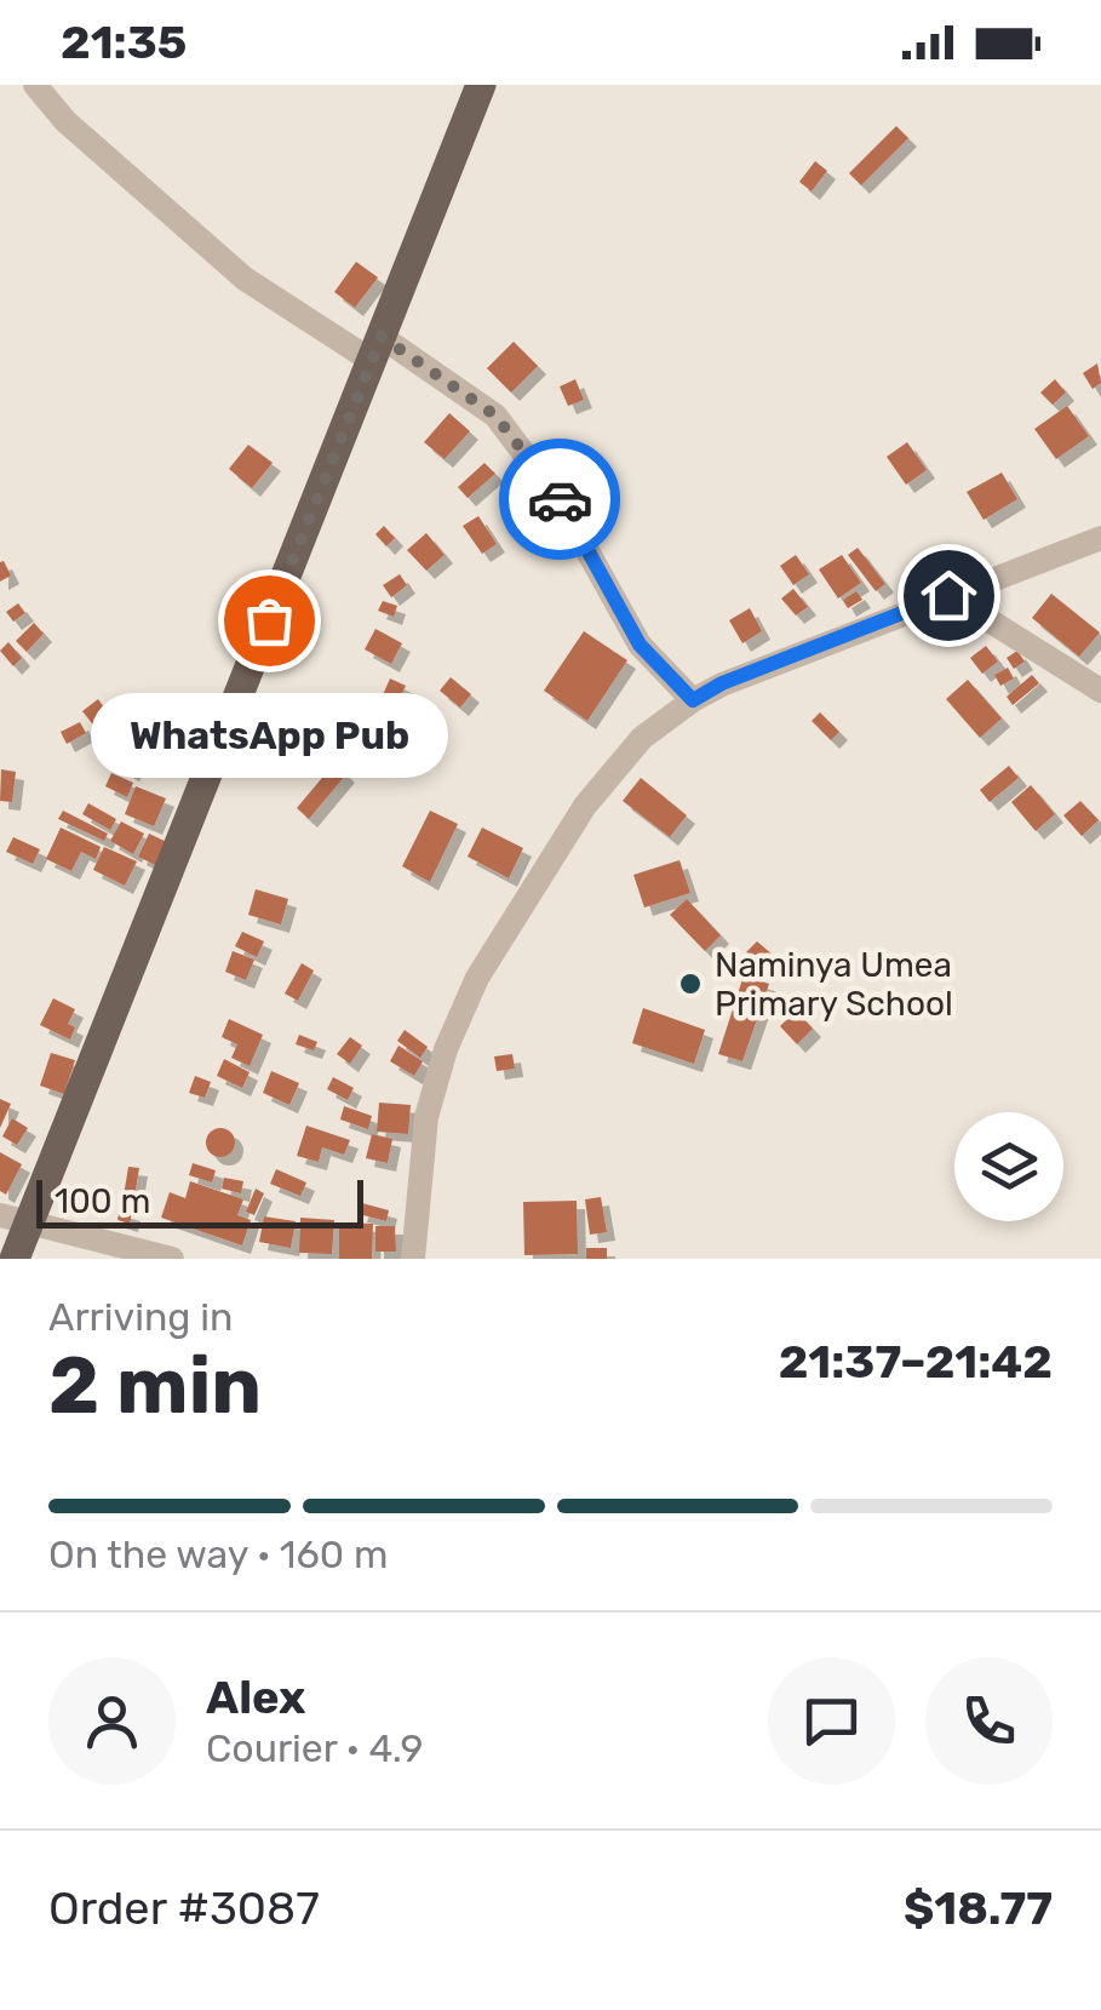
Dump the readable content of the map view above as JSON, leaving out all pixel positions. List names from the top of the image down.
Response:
{
  "places": ["WhatsApp Pub", "Naminya Umea Primary School"],
  "scale_bar": "100 m",
  "page": {
    "status": "21:35",
    "bubble": "WhatsApp Pub",
    "scale": "100 m",
    "heading": ["2 min", "Arriving in", "21:37–21:42"],
    "panel": [
      "Alex",
      "Courier · 4.9",
      "Order #3087",
      "$18.77"
    ],
    "bar": "On the way · 160 m"
  }
}
